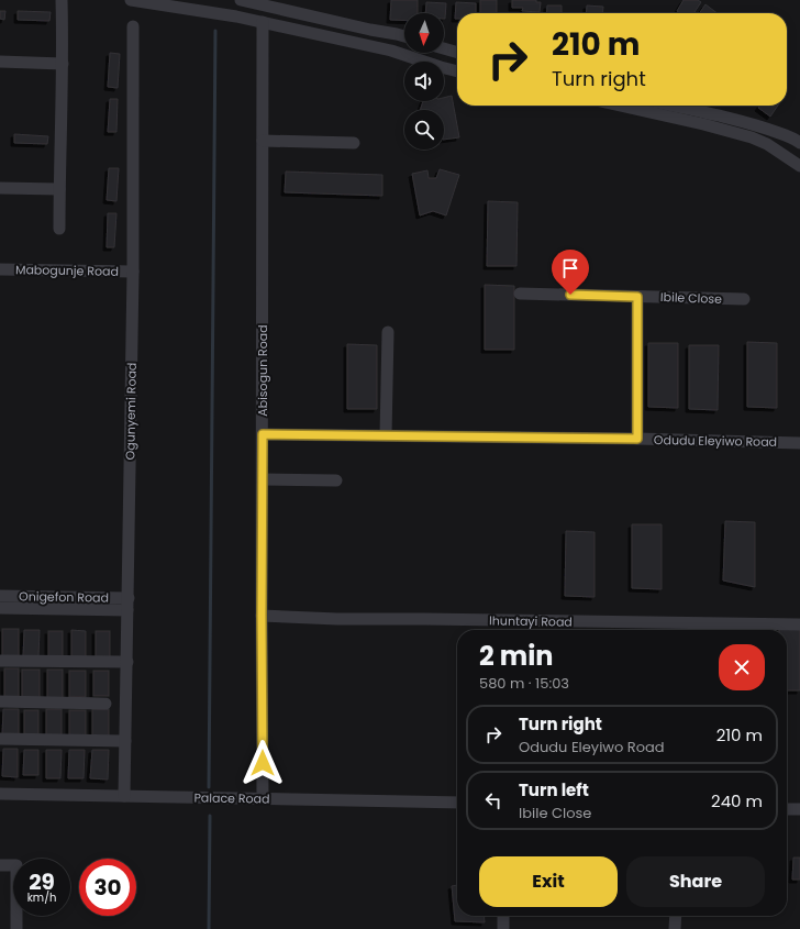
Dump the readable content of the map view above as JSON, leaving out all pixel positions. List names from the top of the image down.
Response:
{
  "streets": {
    "street": [
      "Mabogunje Road",
      "Ibile Close",
      "Abisogun Road",
      "Ogunyemi Road",
      "Odudu Eleyiwo Road",
      "Onigefon Road",
      "Ihuntayi Road",
      "Palace Road"
    ]
  },
  "crossings": [
    ["Mabogunje Road", "Ogunyemi Road"],
    ["Abisogun Road", "Odudu Eleyiwo Road"],
    ["Abisogun Road", "Ihuntayi Road"],
    ["Abisogun Road", "Palace Road"],
    ["Ogunyemi Road", "Onigefon Road"],
    ["Ogunyemi Road", "Palace Road"]
  ],
  "north": "bottom",
  "page": {
    "turn": ["210 m", "Turn right"],
    "heading": ["2 min", "580 m · 15:03"],
    "list": [
      {
        "name": "Turn right",
        "note": "Odudu Eleyiwo Road",
        "value": "210 m"
      },
      {
        "name": "Turn left",
        "note": "Ibile Close",
        "value": "240 m"
      }
    ],
    "buttons": ["Exit", "Share"],
    "speed": "29 km/h",
    "limit": "30"
  }
}
